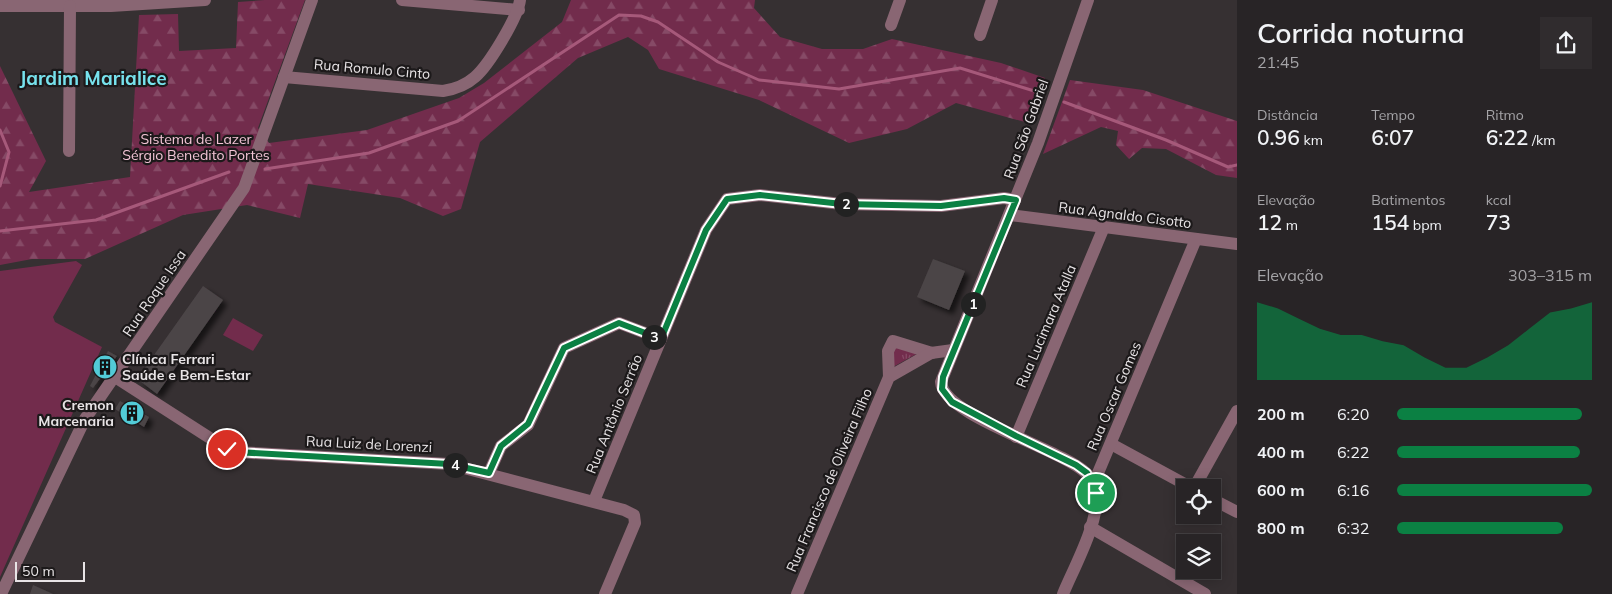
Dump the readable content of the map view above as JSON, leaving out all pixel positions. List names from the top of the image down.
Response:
{
  "streets": {
    "street": [
      "Rua Romulo Cinto",
      "Rua São Gabriel",
      "Rua Agnaldo Cisotto",
      "Rua Roque Issa",
      "Rua Lucimara Atalla",
      "Rua Oscar Gomes",
      "Rua Antônio Serrão",
      "Rua Luiz de Lorenzi",
      "Rua Francisco de Oliveira Filho"
    ]
  },
  "crossings": [
    ["Rua Romulo Cinto", "Rua Roque Issa"],
    ["Rua São Gabriel", "Rua Agnaldo Cisotto"],
    ["Rua São Gabriel", "Rua Lucimara Atalla"],
    ["Rua São Gabriel", "Rua Oscar Gomes"],
    ["Rua São Gabriel", "Rua Antônio Serrão"],
    ["Rua São Gabriel", "Rua Francisco de Oliveira Filho"],
    ["Rua Agnaldo Cisotto", "Rua Lucimara Atalla"],
    ["Rua Agnaldo Cisotto", "Rua Oscar Gomes"],
    ["Rua Roque Issa", "Rua Luiz de Lorenzi"],
    ["Rua Antônio Serrão", "Rua Luiz de Lorenzi"]
  ],
  "districts": ["Jardim Marialice"],
  "parks": ["Sistema de Lazer Sérgio Benedito Portes"],
  "places": {
    "building": ["Clínica Ferrari Saúde e Bem-Estar", "Cremon Marcenaria"]
  },
  "scale_bar": "50 m",
  "page": {
    "heading": ["Corrida noturna", "21:45"],
    "stats": [
      ["Distância", "0.96 km"],
      ["Tempo", "6:07"],
      ["Ritmo", "6:22 /km"],
      ["Elevação", "12 m"],
      ["Batimentos", "154 bpm"],
      ["kcal", "73"]
    ],
    "pins": [
      "2",
      "1",
      "3",
      "4"
    ],
    "chart": ["Elevação", "303–315 m"],
    "list": [
      {
        "name": "200 m",
        "note": "6:20"
      },
      {
        "name": "400 m",
        "note": "6:22"
      },
      {
        "name": "600 m",
        "note": "6:16"
      },
      {
        "name": "800 m",
        "note": "6:32"
      }
    ],
    "scale": "50 m"
  }
}
